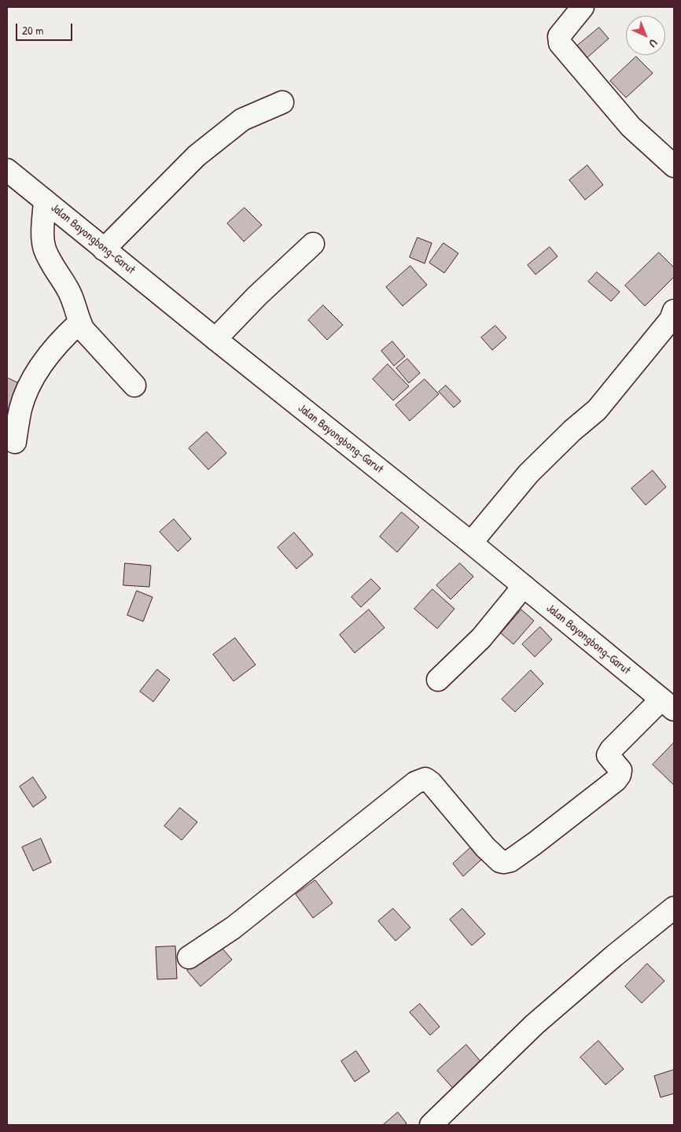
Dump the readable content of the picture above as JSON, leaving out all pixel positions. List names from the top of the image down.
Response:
{
  "streets": {
    "street": ["Jalan Bayongbong-Garut"]
  },
  "scale_bar": "20 m",
  "north": "bottom right"
}
